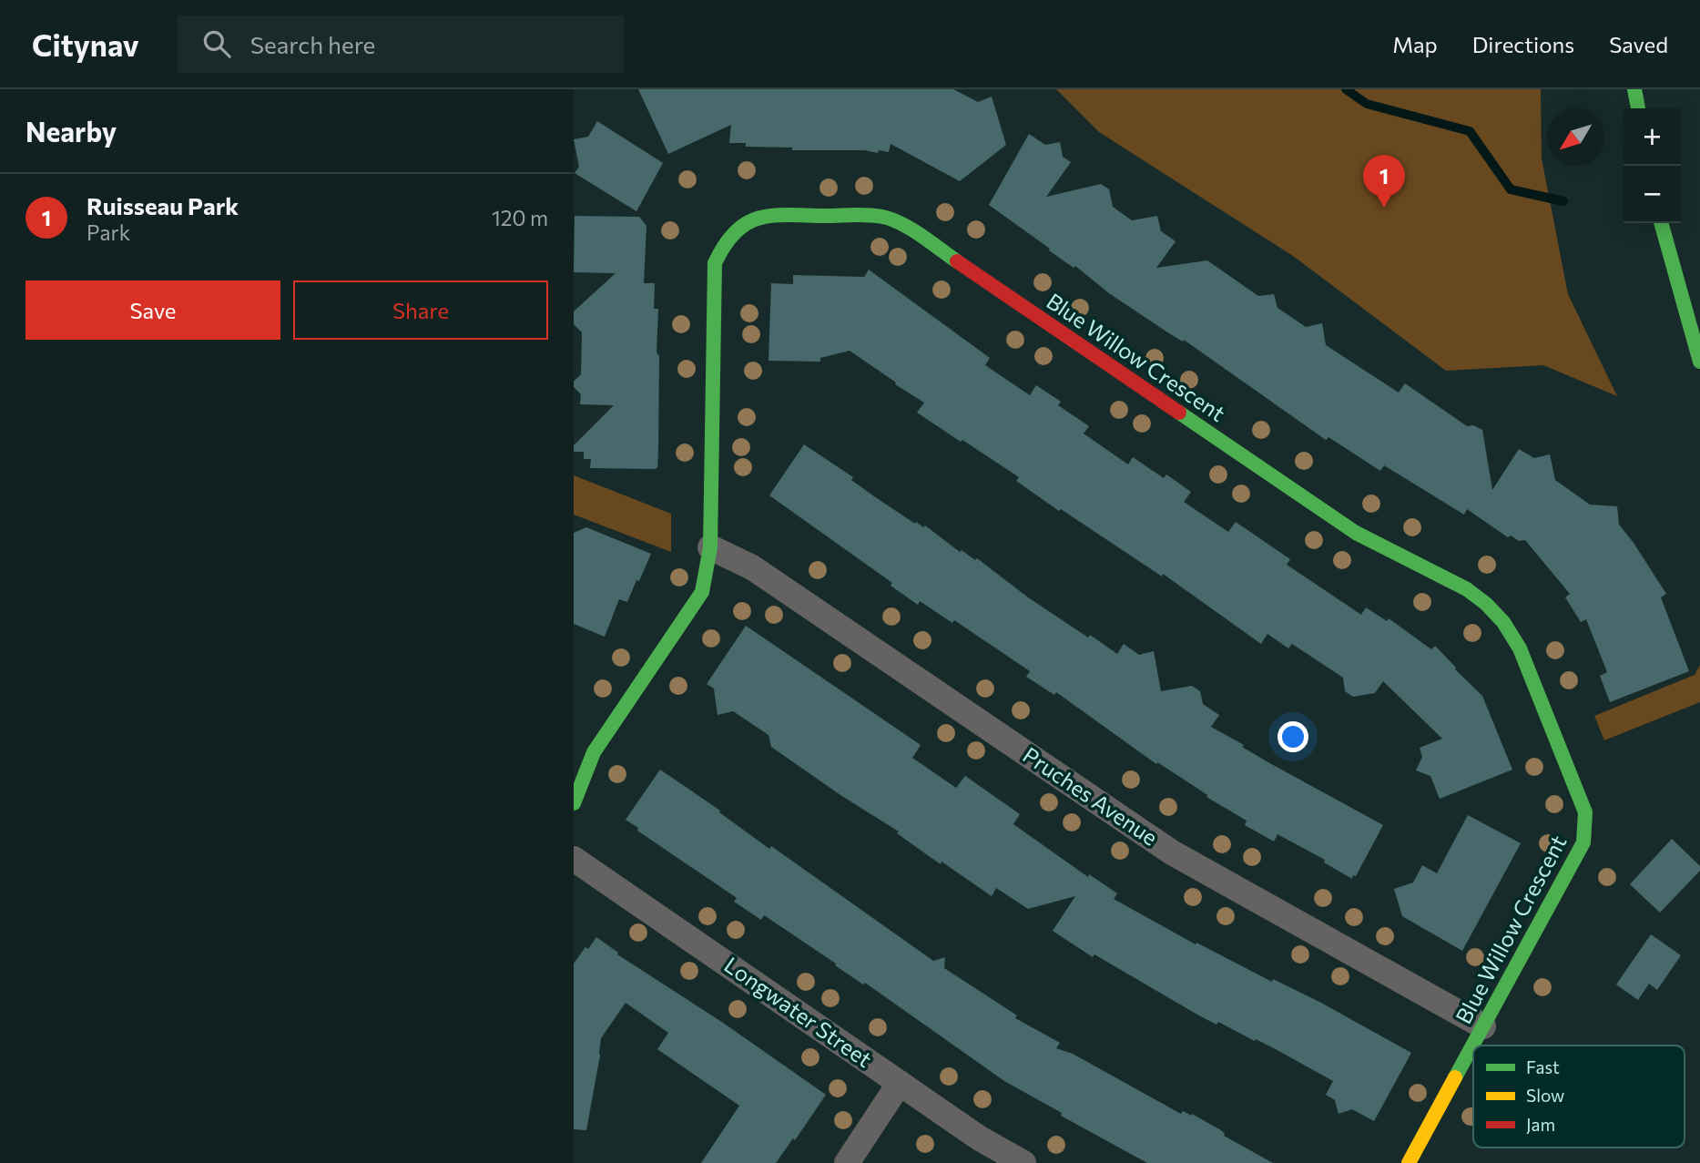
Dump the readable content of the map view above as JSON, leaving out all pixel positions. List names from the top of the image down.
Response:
{
  "streets": {
    "street": ["Blue Willow Crescent", "Pruches Avenue", "Longwater Street"]
  },
  "crossings": [
    ["Blue Willow Crescent", "Pruches Avenue"]
  ],
  "legend": ["Fast", "Slow", "Jam"],
  "north": "bottom left",
  "page": {
    "header": "Citynav",
    "search": "Search here",
    "nav": ["Map", "Directions", "Saved"],
    "heading": "Nearby",
    "map_buttons": ["+", "−"],
    "pins": "1",
    "list": [
      {
        "mark": "1",
        "name": "Ruisseau Park",
        "note": "Park",
        "value": "120 m"
      }
    ],
    "buttons": ["Save", "Share"]
  }
}
